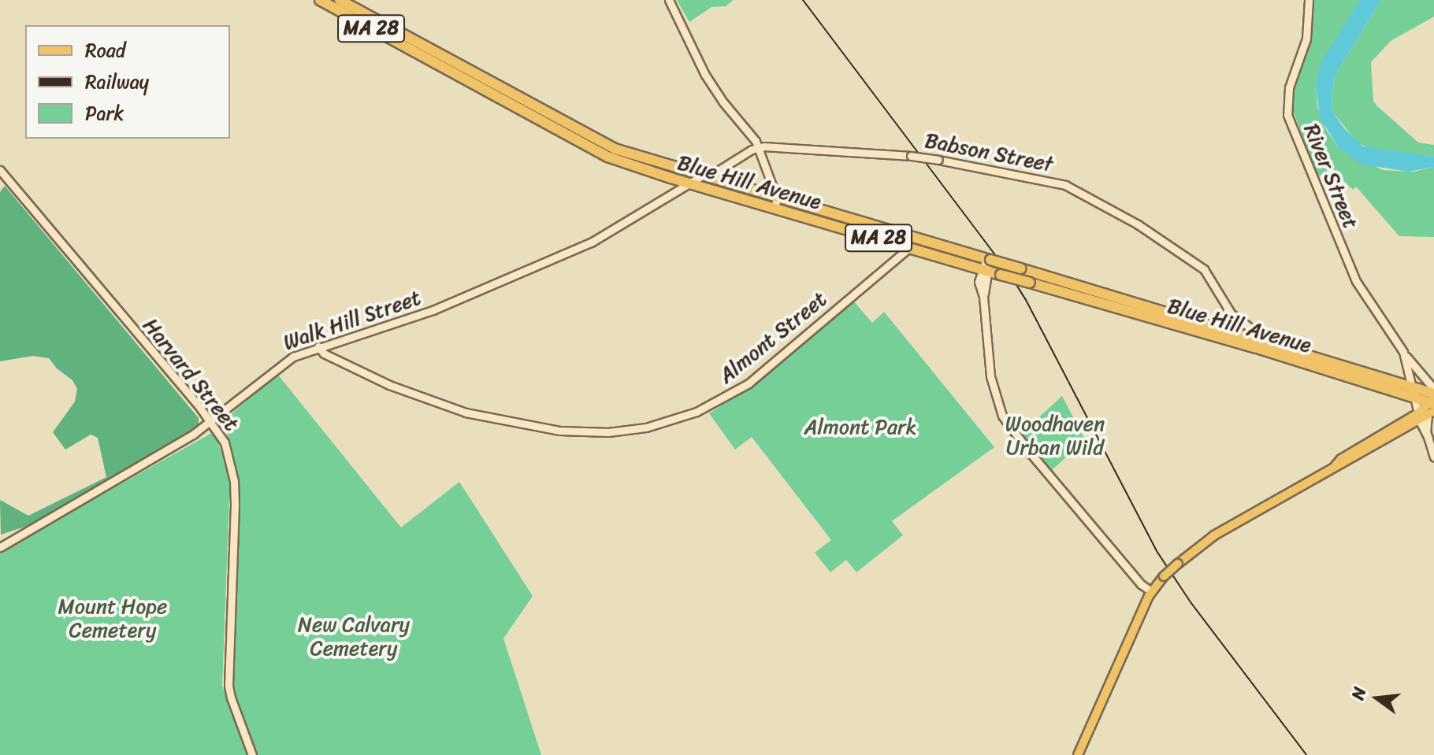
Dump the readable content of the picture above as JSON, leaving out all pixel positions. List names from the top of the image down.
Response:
{
  "streets": {
    "highway": ["MA 28", "Blue Hill Avenue"],
    "main road": [
      "Babson Street",
      "River Street",
      "Walk Hill Street",
      "Almont Street",
      "Harvard Street"
    ]
  },
  "crossings": [
    ["MA 28", "River Street"],
    ["MA 28", "Blue Hill Avenue"],
    ["Babson Street", "Blue Hill Avenue"],
    ["River Street", "Blue Hill Avenue"],
    ["Blue Hill Avenue", "Walk Hill Street"],
    ["Blue Hill Avenue", "Almont Street"],
    ["Walk Hill Street", "Almont Street"],
    ["Walk Hill Street", "Harvard Street"]
  ],
  "parks": [
    "Woodhaven Urban Wild",
    "Almont Park",
    "Mount Hope Cemetery",
    "New Calvary Cemetery"
  ],
  "legend": ["Road", "Railway", "Park"],
  "north": "left"
}
